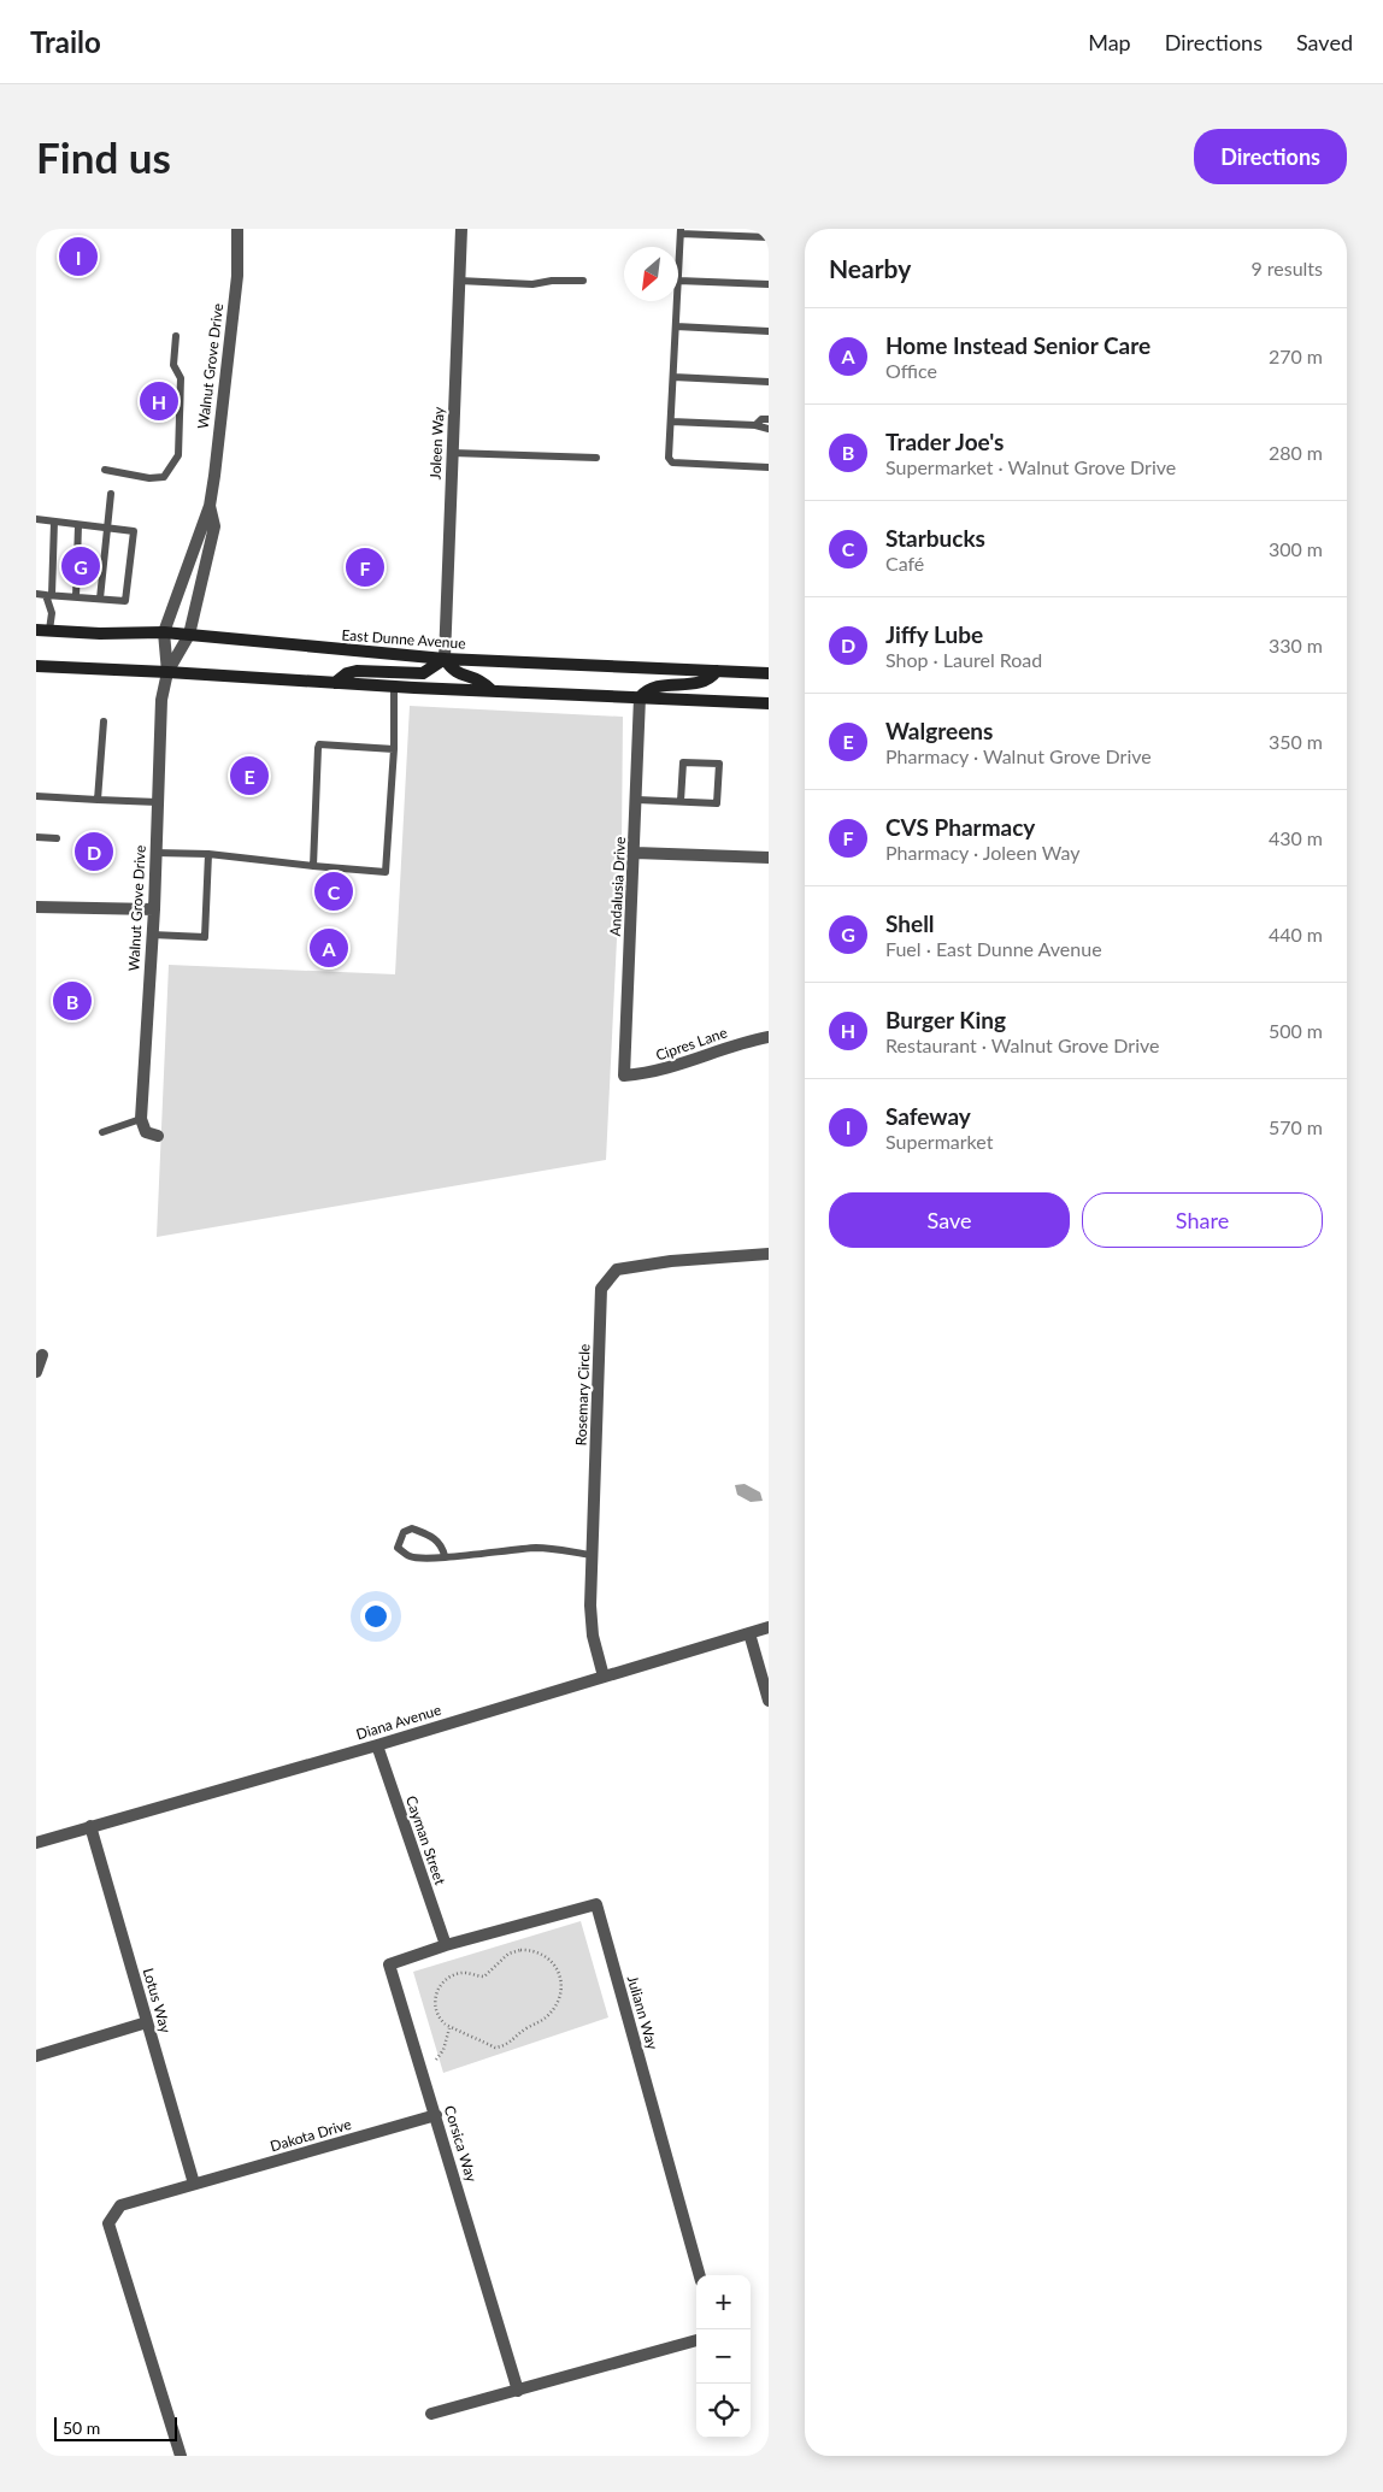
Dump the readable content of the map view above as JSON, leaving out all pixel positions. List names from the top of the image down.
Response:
{
  "streets": {
    "main road": ["East Dunne Avenue"],
    "street": [
      "Walnut Grove Drive",
      "Joleen Way",
      "Andalusia Drive",
      "Cipres Lane",
      "Rosemary Circle",
      "Diana Avenue",
      "Cayman Street",
      "Lotus Way",
      "Juliann Way",
      "Dakota Drive",
      "Corsica Way"
    ]
  },
  "crossings": [
    ["Walnut Grove Drive", "East Dunne Avenue"],
    ["Joleen Way", "East Dunne Avenue"],
    ["Andalusia Drive", "Cipres Lane"],
    ["Rosemary Circle", "Diana Avenue"],
    ["Diana Avenue", "Cayman Street"],
    ["Diana Avenue", "Lotus Way"],
    ["Cayman Street", "Juliann Way"],
    ["Cayman Street", "Corsica Way"],
    ["Lotus Way", "Dakota Drive"],
    ["Juliann Way", "Corsica Way"],
    ["Dakota Drive", "Corsica Way"]
  ],
  "scale_bar": "50 m",
  "north": "bottom left",
  "page": {
    "header": "Trailo",
    "nav": ["Map", "Directions", "Saved"],
    "buttons": [
      "Directions",
      ["Save", "Share"]
    ],
    "title": "Find us",
    "heading": ["Nearby", "9 results"],
    "pins": [
      "I",
      "H",
      "G",
      "F",
      "E",
      "D",
      "C",
      "A",
      "B"
    ],
    "list": [
      {
        "mark": "A",
        "name": "Home Instead Senior Care",
        "note": "Office",
        "value": "270 m"
      },
      {
        "mark": "B",
        "name": "Trader Joe's",
        "note": "Supermarket · Walnut Grove Drive",
        "value": "280 m"
      },
      {
        "mark": "C",
        "name": "Starbucks",
        "note": "Café",
        "value": "300 m"
      },
      {
        "mark": "D",
        "name": "Jiffy Lube",
        "note": "Shop · Laurel Road",
        "value": "330 m"
      },
      {
        "mark": "E",
        "name": "Walgreens",
        "note": "Pharmacy · Walnut Grove Drive",
        "value": "350 m"
      },
      {
        "mark": "F",
        "name": "CVS Pharmacy",
        "note": "Pharmacy · Joleen Way",
        "value": "430 m"
      },
      {
        "mark": "G",
        "name": "Shell",
        "note": "Fuel · East Dunne Avenue",
        "value": "440 m"
      },
      {
        "mark": "H",
        "name": "Burger King",
        "note": "Restaurant · Walnut Grove Drive",
        "value": "500 m"
      },
      {
        "mark": "I",
        "name": "Safeway",
        "note": "Supermarket",
        "value": "570 m"
      }
    ],
    "map_buttons": ["+", "−"],
    "scale": "50 m"
  }
}
